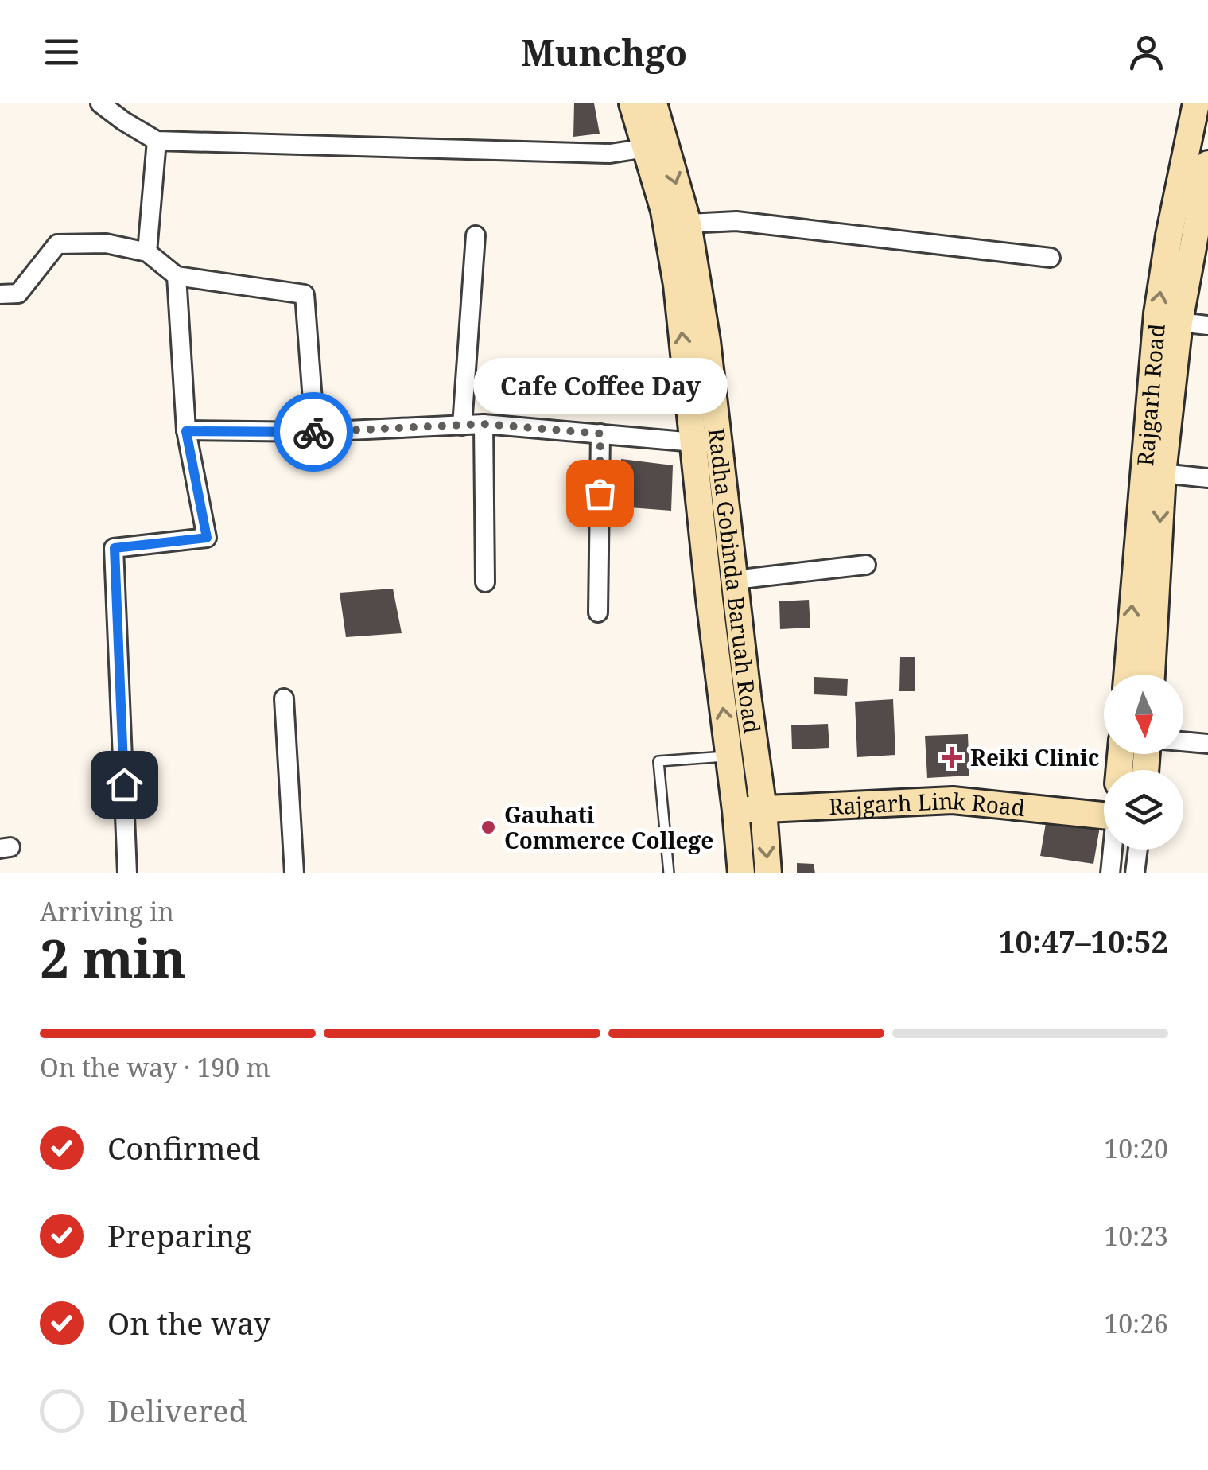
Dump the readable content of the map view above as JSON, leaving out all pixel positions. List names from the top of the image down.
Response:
{
  "streets": {
    "main road": ["Rajgarh Road", "Radha Gobinda Baruah Road", "Rajgarh Link Road"]
  },
  "crossings": [
    ["Radha Gobinda Baruah Road", "Rajgarh Link Road"]
  ],
  "places": {
    "other": ["Cafe Coffee Day", "Gauhati Commerce College"],
    "health": ["Reiki Clinic"]
  },
  "north": "bottom",
  "page": {
    "header": "Munchgo",
    "bubble": "Cafe Coffee Day",
    "heading": ["2 min", "Arriving in", "10:47–10:52"],
    "bar": "On the way · 190 m",
    "list": [
      ["Confirmed", "10:20"],
      ["Preparing", "10:23"],
      ["On the way", "10:26"],
      "Delivered"
    ]
  }
}
